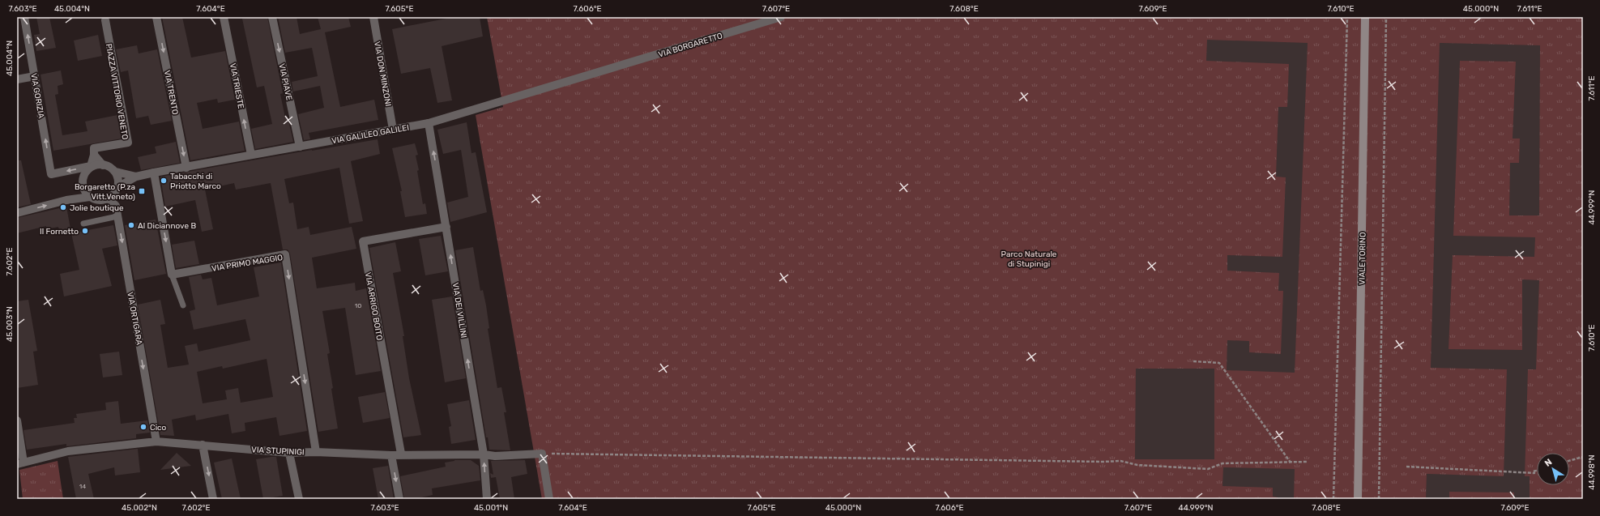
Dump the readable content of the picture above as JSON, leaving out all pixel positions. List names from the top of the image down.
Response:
{
  "streets": {
    "main road": ["VIALE TORINO"],
    "street": [
      "VIA BORGARETTO",
      "VIA DON MINZONI",
      "VIA PIAVE",
      "VIA TRIESTE",
      "PIAZZA VITTORIO VENETO",
      "VIA TRENTO",
      "VIA GORIZIA",
      "VIA GALILEO GALILEI",
      "VIA PRIMO MAGGIO",
      "VIA ARRIGO BOITO",
      "VIA DEI VILLINI",
      "VIA ORTIGARA",
      "VIA STUPINIGI"
    ]
  },
  "crossings": [
    ["VIA BORGARETTO", "VIA GALILEO GALILEI"],
    ["VIA DON MINZONI", "VIA GALILEO GALILEI"],
    ["VIA PIAVE", "VIA GALILEO GALILEI"],
    ["VIA TRIESTE", "VIA GALILEO GALILEI"],
    ["VIA TRENTO", "VIA GALILEO GALILEI"],
    ["VIA GORIZIA", "VIA GALILEO GALILEI"],
    ["VIA GORIZIA", "VIA ORTIGARA"],
    ["VIA GALILEO GALILEI", "VIA DEI VILLINI"],
    ["VIA GALILEO GALILEI", "VIA ORTIGARA"],
    ["VIA PRIMO MAGGIO", "VIA STUPINIGI"],
    ["VIA ARRIGO BOITO", "VIA DEI VILLINI"],
    ["VIA ARRIGO BOITO", "VIA STUPINIGI"],
    ["VIA DEI VILLINI", "VIA STUPINIGI"],
    ["VIA ORTIGARA", "VIA STUPINIGI"]
  ],
  "one_way": [
    "VIA PIAVE",
    "VIA TRIESTE",
    "VIA TRENTO",
    "VIA GORIZIA",
    "VIA DEI VILLINI",
    "VIA ORTIGARA"
  ],
  "parks": ["Parco Naturale di Stupinigi"],
  "places": {
    "other": [
      "Tabacchi di Priotto Marco",
      "Jolie boutique",
      "Al Diciannove B",
      "Il Fornetto",
      "Cico"
    ],
    "transit": ["Borgaretto (P.za Vitt.Veneto)"]
  },
  "house_numbers": ["10", "14"],
  "north": "top left",
  "coordinates": [
    "7.603°E",
    "45.004°N",
    "7.604°E",
    "7.605°E",
    "7.606°E",
    "7.607°E",
    "7.608°E",
    "7.609°E",
    "7.610°E",
    "45.000°N",
    "7.611°E",
    "44.999°N",
    "7.602°E",
    "45.003°N",
    "44.998°N",
    "45.002°N",
    "45.001°N"
  ]
}
